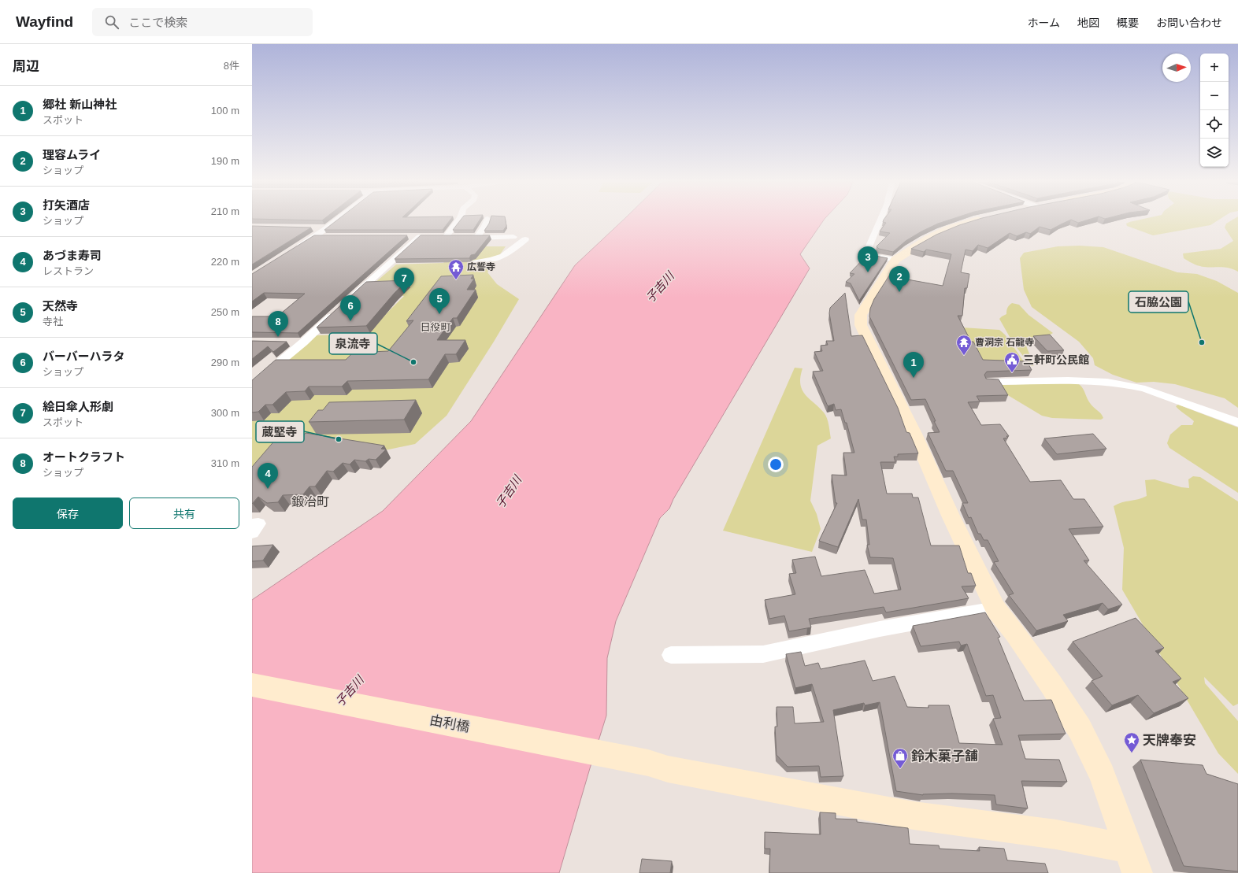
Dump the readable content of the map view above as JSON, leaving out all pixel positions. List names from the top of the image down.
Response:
{
  "streets": {
    "street": ["由利橋"]
  },
  "districts": ["日役町", "鍛冶町"],
  "water": ["子吉川"],
  "places": {
    "temple": ["広誓寺", "曹洞宗 石龍寺"],
    "other": ["石脇公園", "泉流寺", "蔵堅寺"],
    "public building": ["三軒町公民館"],
    "place": ["天牌奉安"],
    "shop": ["鈴木菓子舗"]
  },
  "north": "right",
  "page": {
    "header": "Wayfind",
    "search": "ここで検索",
    "nav": [
      "ホーム",
      "地図",
      "概要",
      "お問い合わせ"
    ],
    "heading": ["周辺", "8件"],
    "map_buttons": ["+", "−"],
    "list": [
      {
        "mark": "1",
        "name": "郷社 新山神社",
        "note": "スポット",
        "value": "100 m"
      },
      {
        "mark": "2",
        "name": "理容ムライ",
        "note": "ショップ",
        "value": "190 m"
      },
      {
        "mark": "3",
        "name": "打矢酒店",
        "note": "ショップ",
        "value": "210 m"
      },
      {
        "mark": "4",
        "name": "あづま寿司",
        "note": "レストラン",
        "value": "220 m"
      },
      {
        "mark": "5",
        "name": "天然寺",
        "note": "寺社",
        "value": "250 m"
      },
      {
        "mark": "6",
        "name": "バーバーハラタ",
        "note": "ショップ",
        "value": "290 m"
      },
      {
        "mark": "7",
        "name": "絵日傘人形劇",
        "note": "スポット",
        "value": "300 m"
      },
      {
        "mark": "8",
        "name": "オートクラフト",
        "note": "ショップ",
        "value": "310 m"
      }
    ],
    "pins": [
      "3",
      "2",
      "7",
      "5",
      "6",
      "8",
      "1",
      "4"
    ],
    "buttons": ["保存", "共有"]
  }
}
